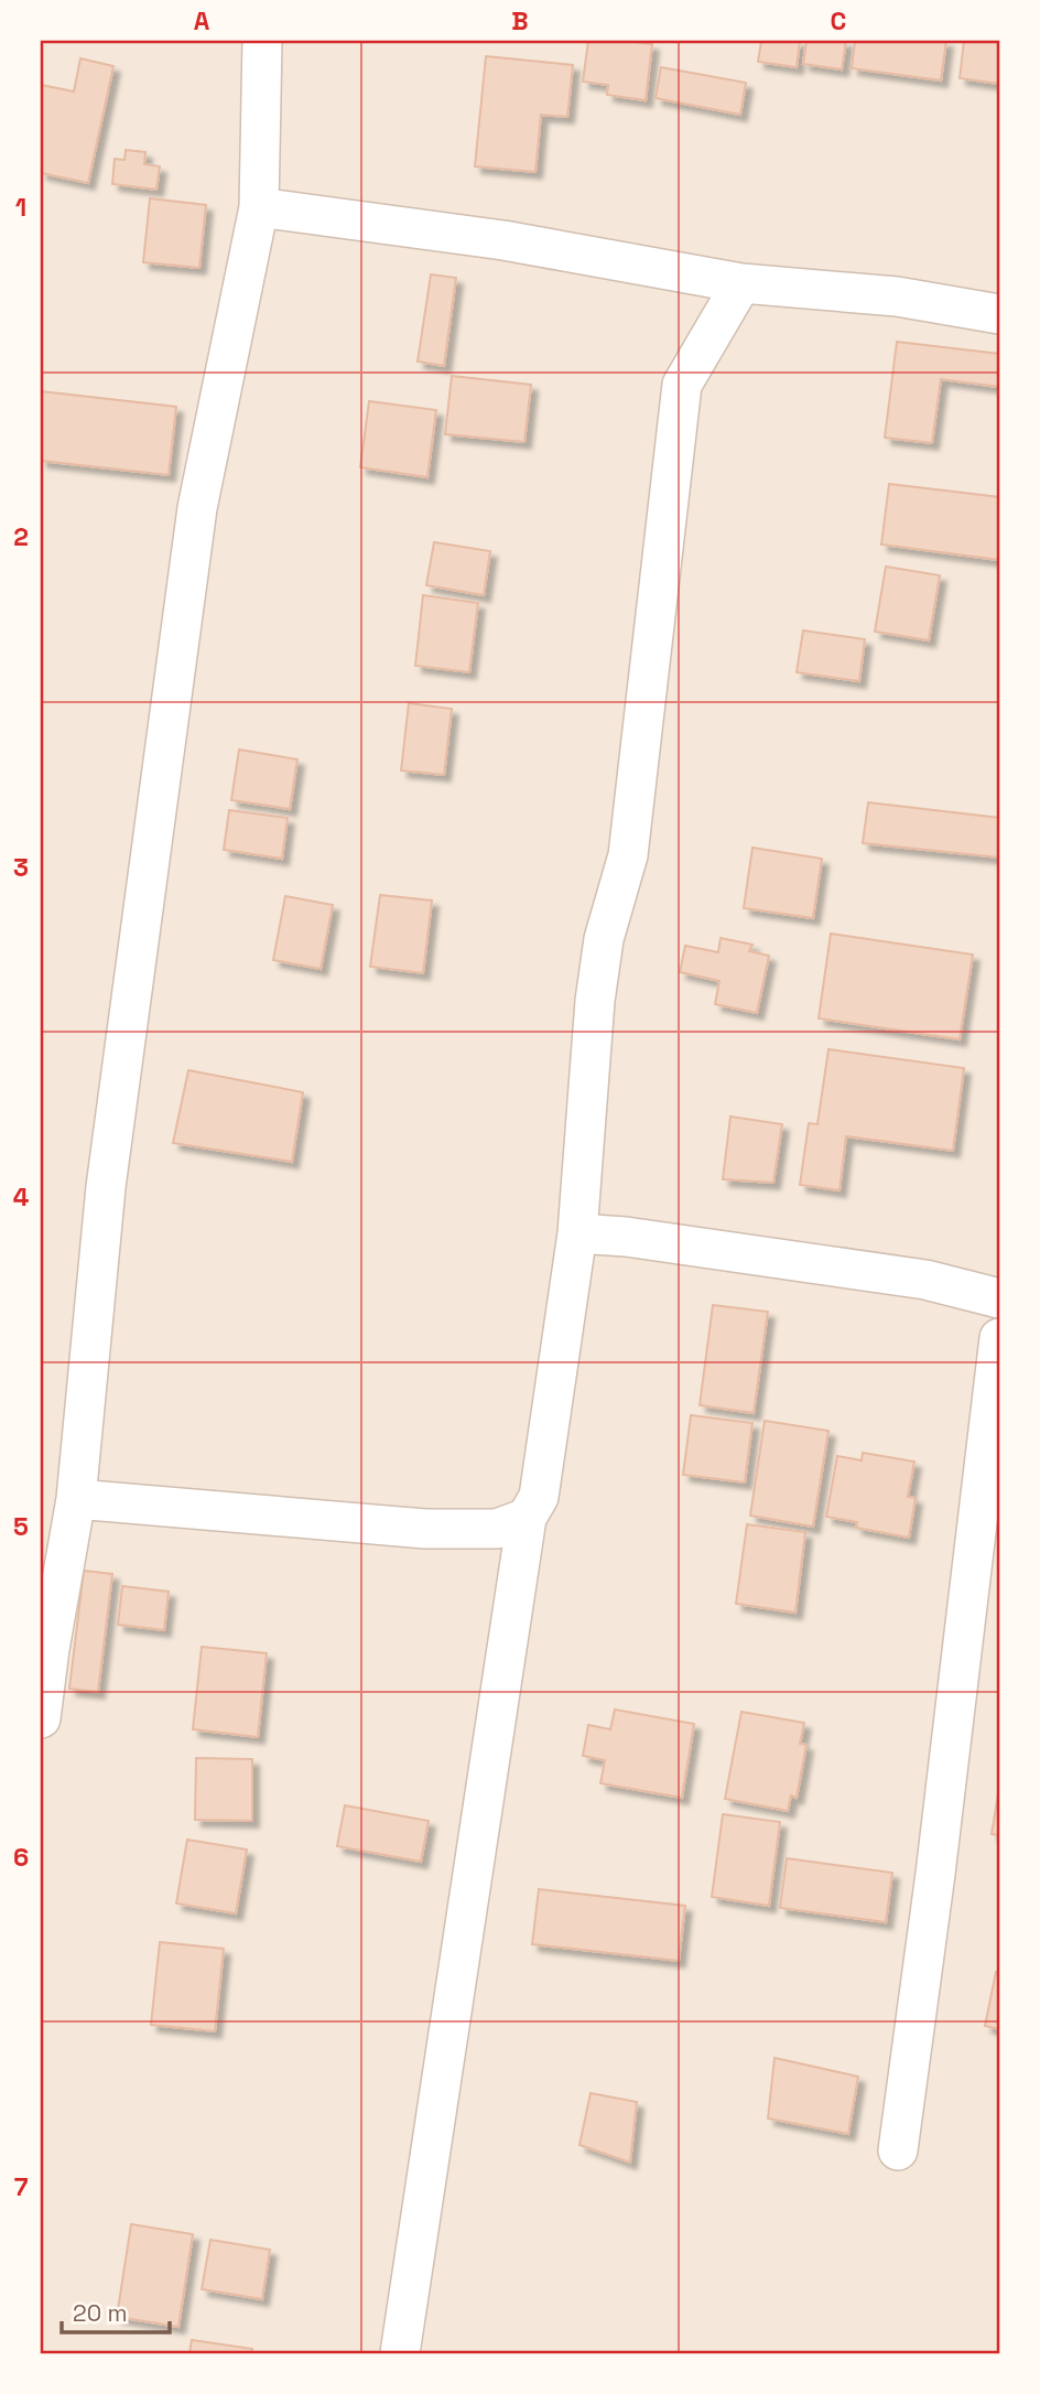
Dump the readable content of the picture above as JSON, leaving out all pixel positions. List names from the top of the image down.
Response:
{
  "scale_bar": "20 m",
  "grid": {
    "columns": ["A", "B", "C"],
    "rows": [
      "1",
      "2",
      "3",
      "4",
      "5",
      "6",
      "7"
    ]
  }
}
